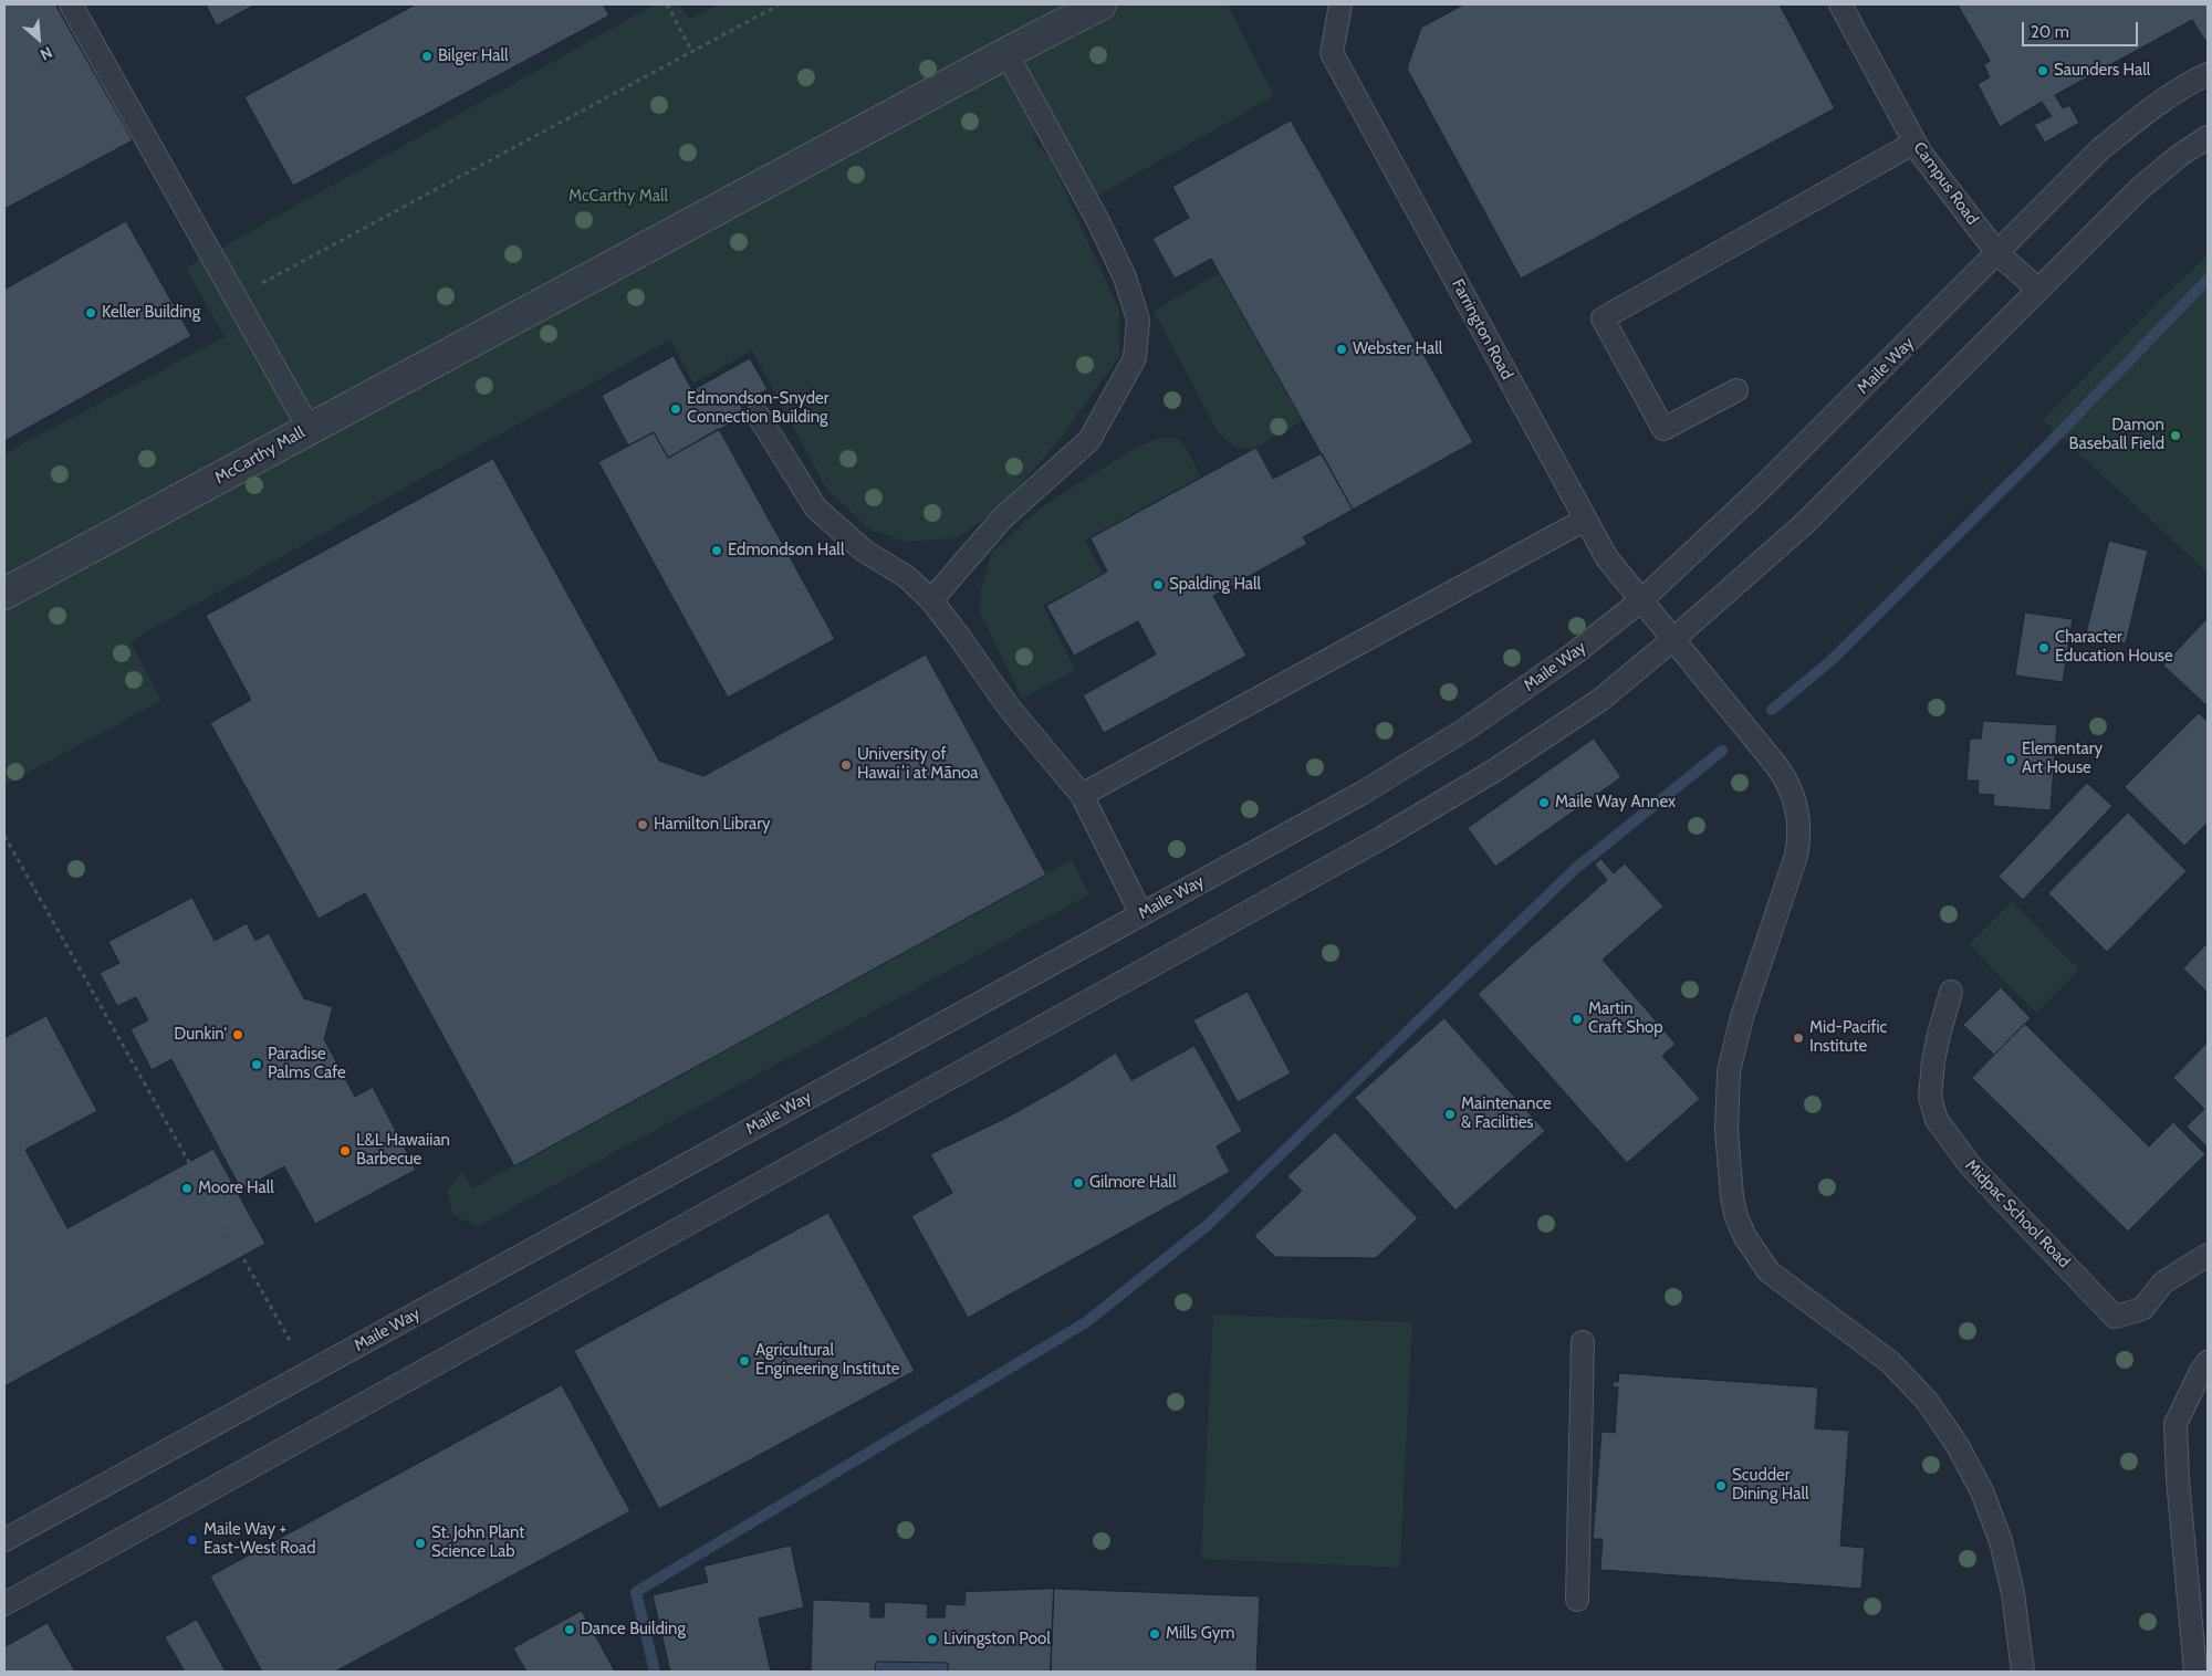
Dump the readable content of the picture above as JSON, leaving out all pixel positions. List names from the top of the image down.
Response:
{
  "streets": {
    "street": ["McCarthy Mall"],
    "lane": [
      "Campus Road",
      "Farrington Road",
      "Maile Way",
      "Midpac School Road"
    ]
  },
  "crossings": [
    ["Campus Road", "Maile Way"],
    ["Farrington Road", "Maile Way"]
  ],
  "parks": ["McCarthy Mall"],
  "places": [
    "Bilger Hall",
    "Saunders Hall",
    "Keller Building",
    "Webster Hall",
    "Edmondson-Snyder Connection Building",
    "Damon Baseball Field",
    "Edmondson Hall",
    "Spalding Hall",
    "Character Education House",
    "Elementary Art House",
    "University of Hawaiʻi at Mānoa",
    "Maile Way Annex",
    "Hamilton Library",
    "Martin Craft Shop",
    "Dunkin'",
    "Mid-Pacific Institute",
    "Paradise Palms Cafe",
    "Maintenance & Facilities",
    "L&L Hawaiian Barbecue",
    "Gilmore Hall",
    "Moore Hall",
    "Agricultural Engineering Institute",
    "Scudder Dining Hall",
    "Maile Way + East-West Road",
    "St. John Plant Science Lab",
    "Dance Building",
    "Mills Gym",
    "Livingston Pool"
  ],
  "scale_bar": "20 m",
  "north": "bottom right"
}
